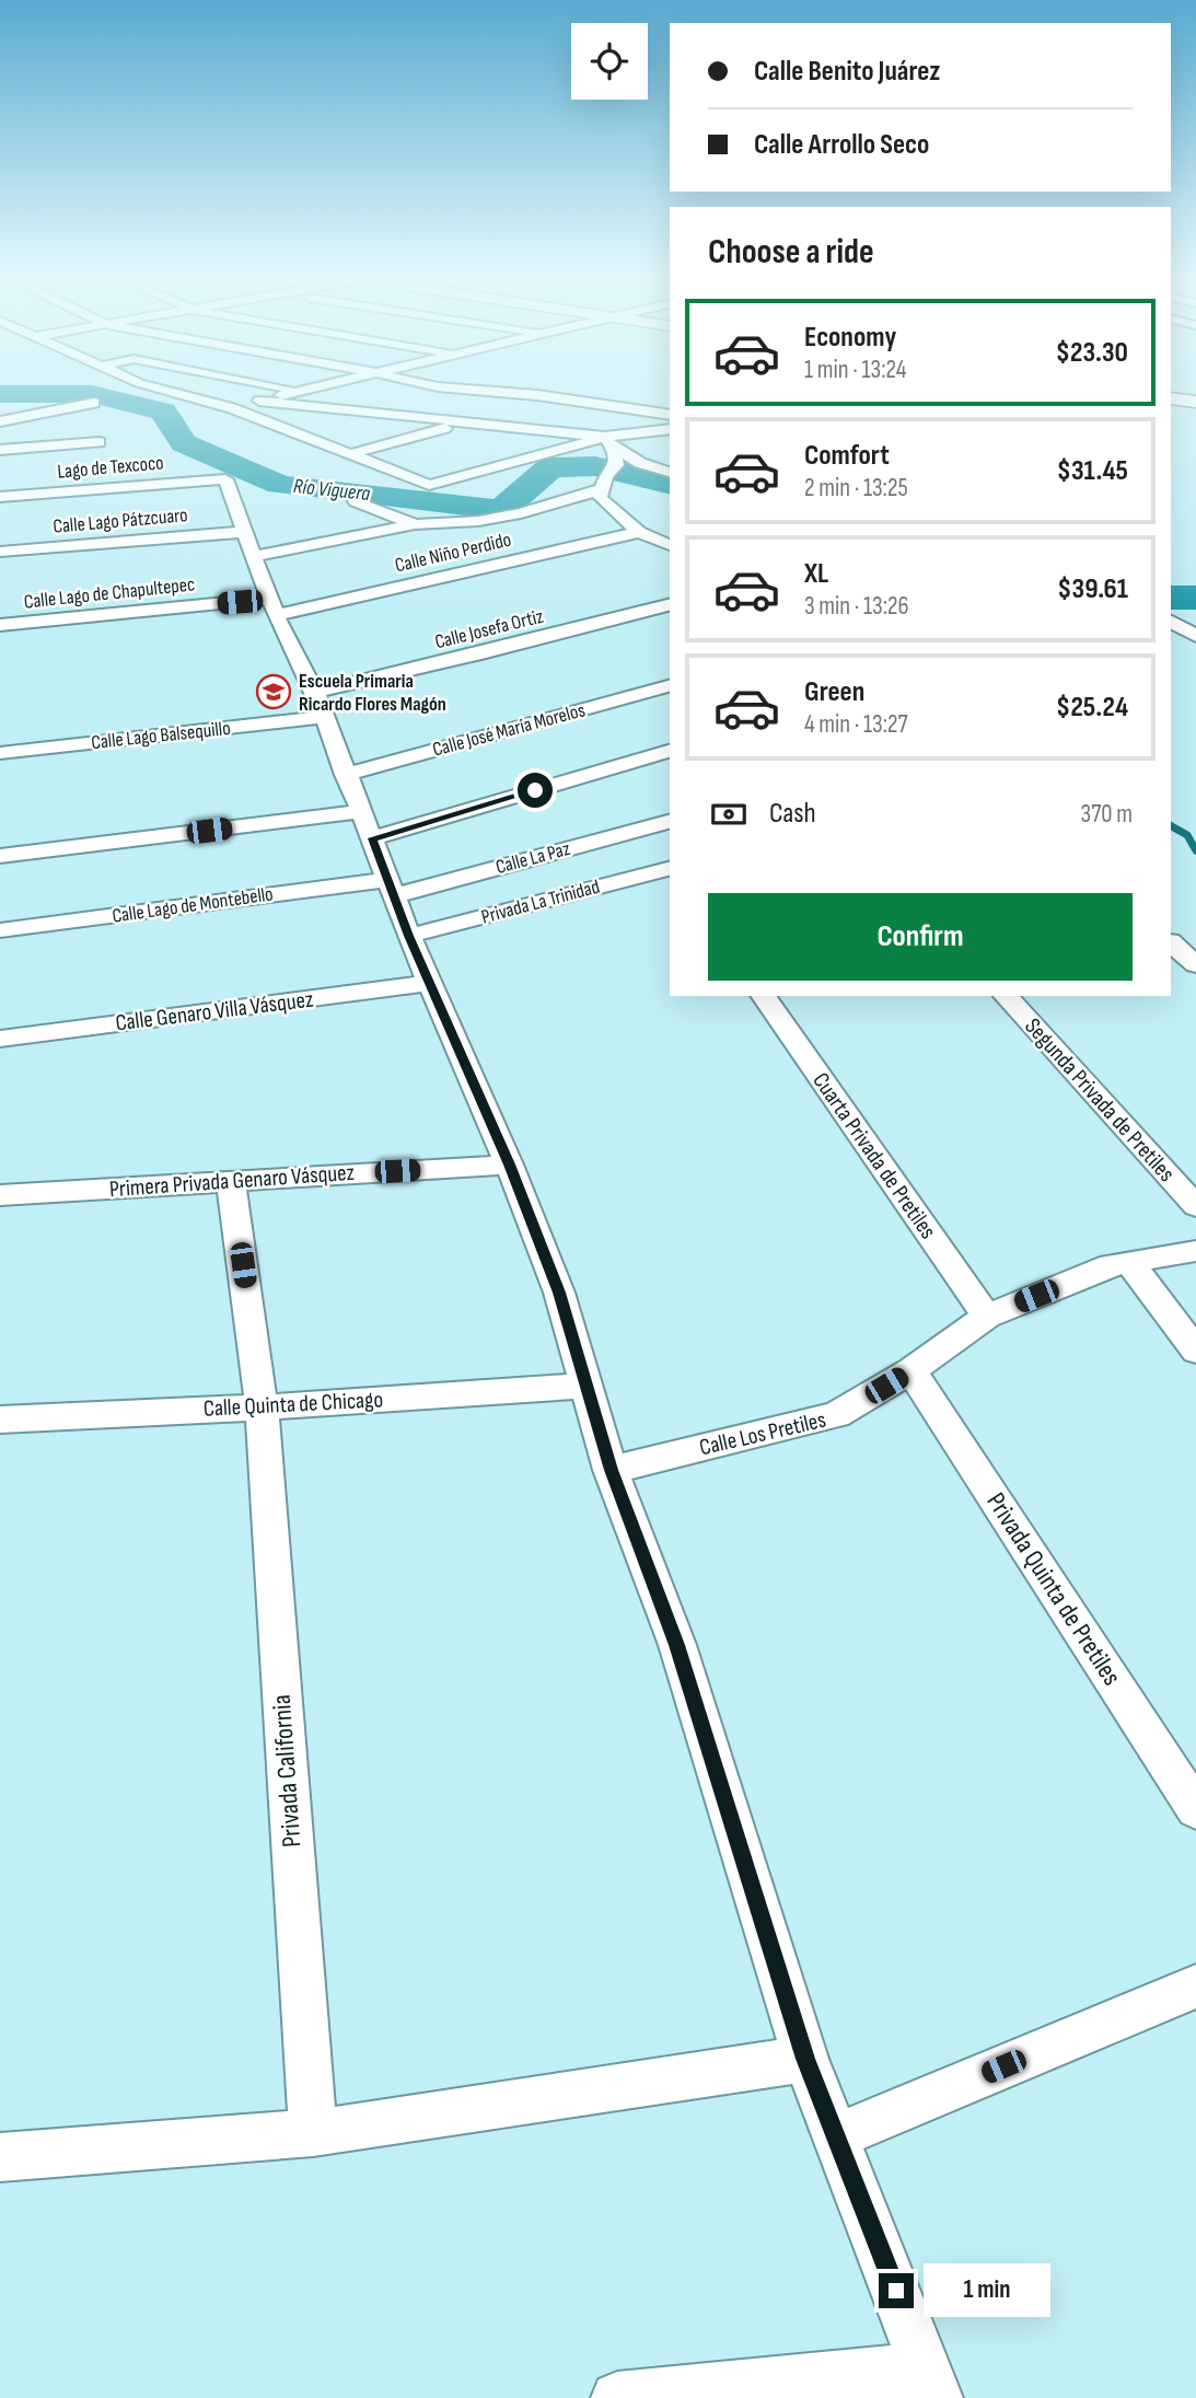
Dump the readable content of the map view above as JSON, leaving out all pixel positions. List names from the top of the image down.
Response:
{
  "streets": {
    "street": [
      "Lago de Texcoco",
      "Calle Lago Pátzcuaro",
      "Calle Niño Perdido",
      "Calle Lago de Chapultepec",
      "Calle Josefa Ortiz",
      "Calle José María Morelos",
      "Calle Lago Balsequillo",
      "Calle La Paz",
      "Privada La Trinidad",
      "Calle Lago de Montebello",
      "Calle Genaro Villa Vásquez",
      "Segunda Privada de Pretiles",
      "Cuarta Privada de Pretiles",
      "Primera Privada Genaro Vásquez",
      "Calle Quinta de Chicago",
      "Calle Los Pretiles",
      "Privada Quinta de Pretiles",
      "Privada California"
    ]
  },
  "crossings": [
    ["Lago de Texcoco", "Calle Lago Pátzcuaro"],
    ["Calle Niño Perdido", "Calle Lago de Chapultepec"],
    ["Calle Josefa Ortiz", "Calle Lago Balsequillo"],
    ["Calle La Paz", "Calle Lago de Montebello"],
    ["Cuarta Privada de Pretiles", "Calle Los Pretiles"],
    ["Primera Privada Genaro Vásquez", "Privada California"],
    ["Calle Quinta de Chicago", "Privada California"],
    ["Calle Los Pretiles", "Privada Quinta de Pretiles"]
  ],
  "water": ["Río Viguera"],
  "places": {
    "school or university": ["Escuela Primaria Ricardo Flores Magón"]
  },
  "page": {
    "banner": ["Calle Benito Juárez", "Calle Arrollo Seco"],
    "heading": "Choose a ride",
    "list": [
      {
        "name": "Economy",
        "note": "1 min · 13:24",
        "value": "$23.30"
      },
      {
        "name": "Comfort",
        "note": "2 min · 13:25",
        "value": "$31.45"
      },
      {
        "name": "XL",
        "note": "3 min · 13:26",
        "value": "$39.61"
      },
      {
        "name": "Green",
        "note": "4 min · 13:27",
        "value": "$25.24"
      }
    ],
    "pay": ["Cash", "370 m"],
    "buttons": "Confirm",
    "bubble": "1 min"
  }
}
